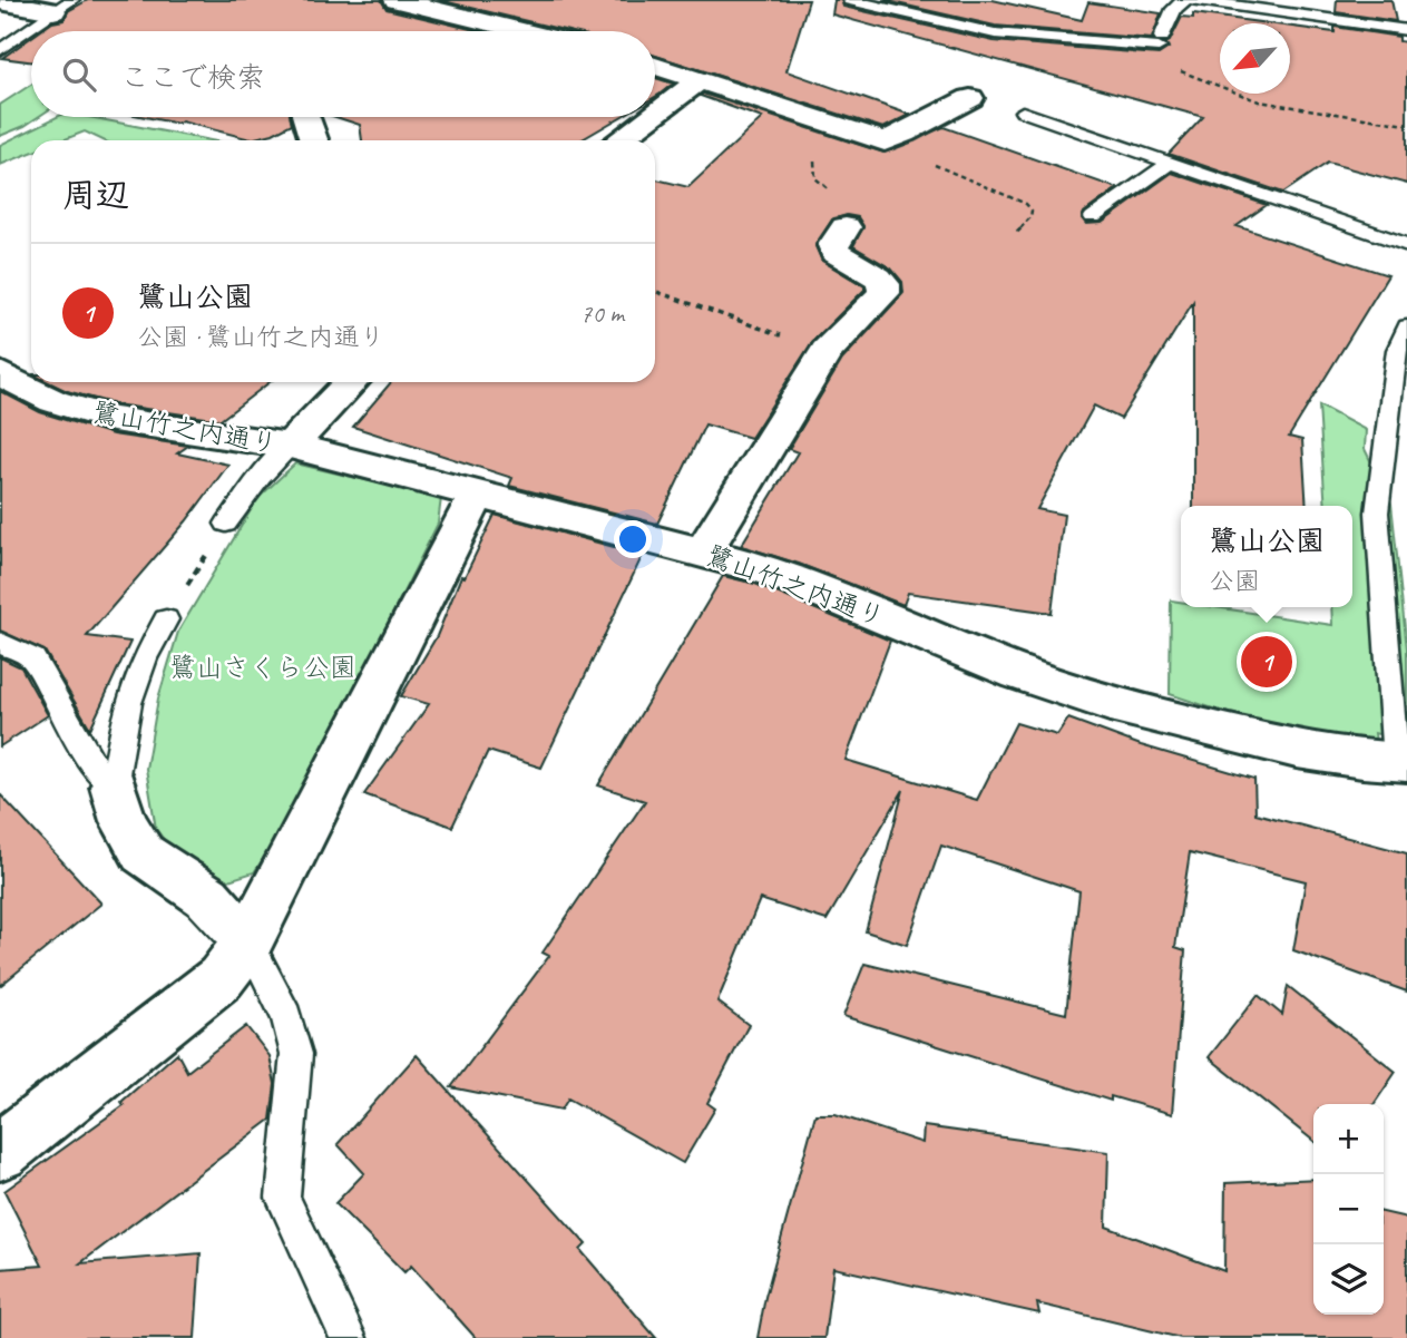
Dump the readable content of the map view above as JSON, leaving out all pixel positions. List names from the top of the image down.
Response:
{
  "streets": {
    "street": ["鷺山竹之内通り"]
  },
  "parks": ["鷺山さくら公園"],
  "north": "bottom left",
  "page": {
    "search": "ここで検索",
    "heading": "周辺",
    "list": [
      {
        "mark": "1",
        "name": "鷺山公園",
        "note": "公園 · 鷺山竹之内通り",
        "value": "70 m"
      }
    ],
    "popup": ["鷺山公園", "公園"],
    "pins": "1",
    "map_buttons": ["+", "−"]
  }
}
